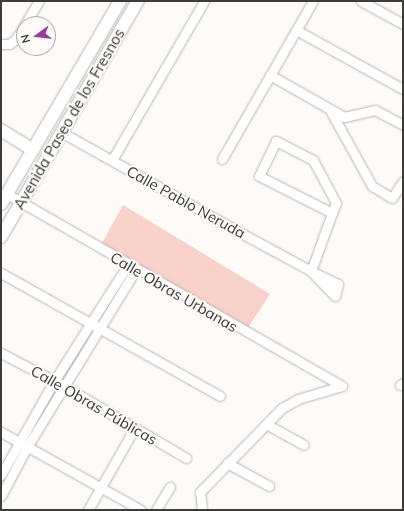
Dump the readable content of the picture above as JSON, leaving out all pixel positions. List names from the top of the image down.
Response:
{
  "streets": {
    "street": [
      "Avenida Paseo de los Fresnos",
      "Calle Pablo Neruda",
      "Calle Obras Urbanas",
      "Calle Obras Públicas"
    ]
  },
  "crossings": [
    ["Avenida Paseo de los Fresnos", "Calle Pablo Neruda"],
    ["Avenida Paseo de los Fresnos", "Calle Obras Urbanas"]
  ],
  "north": "left"
}
